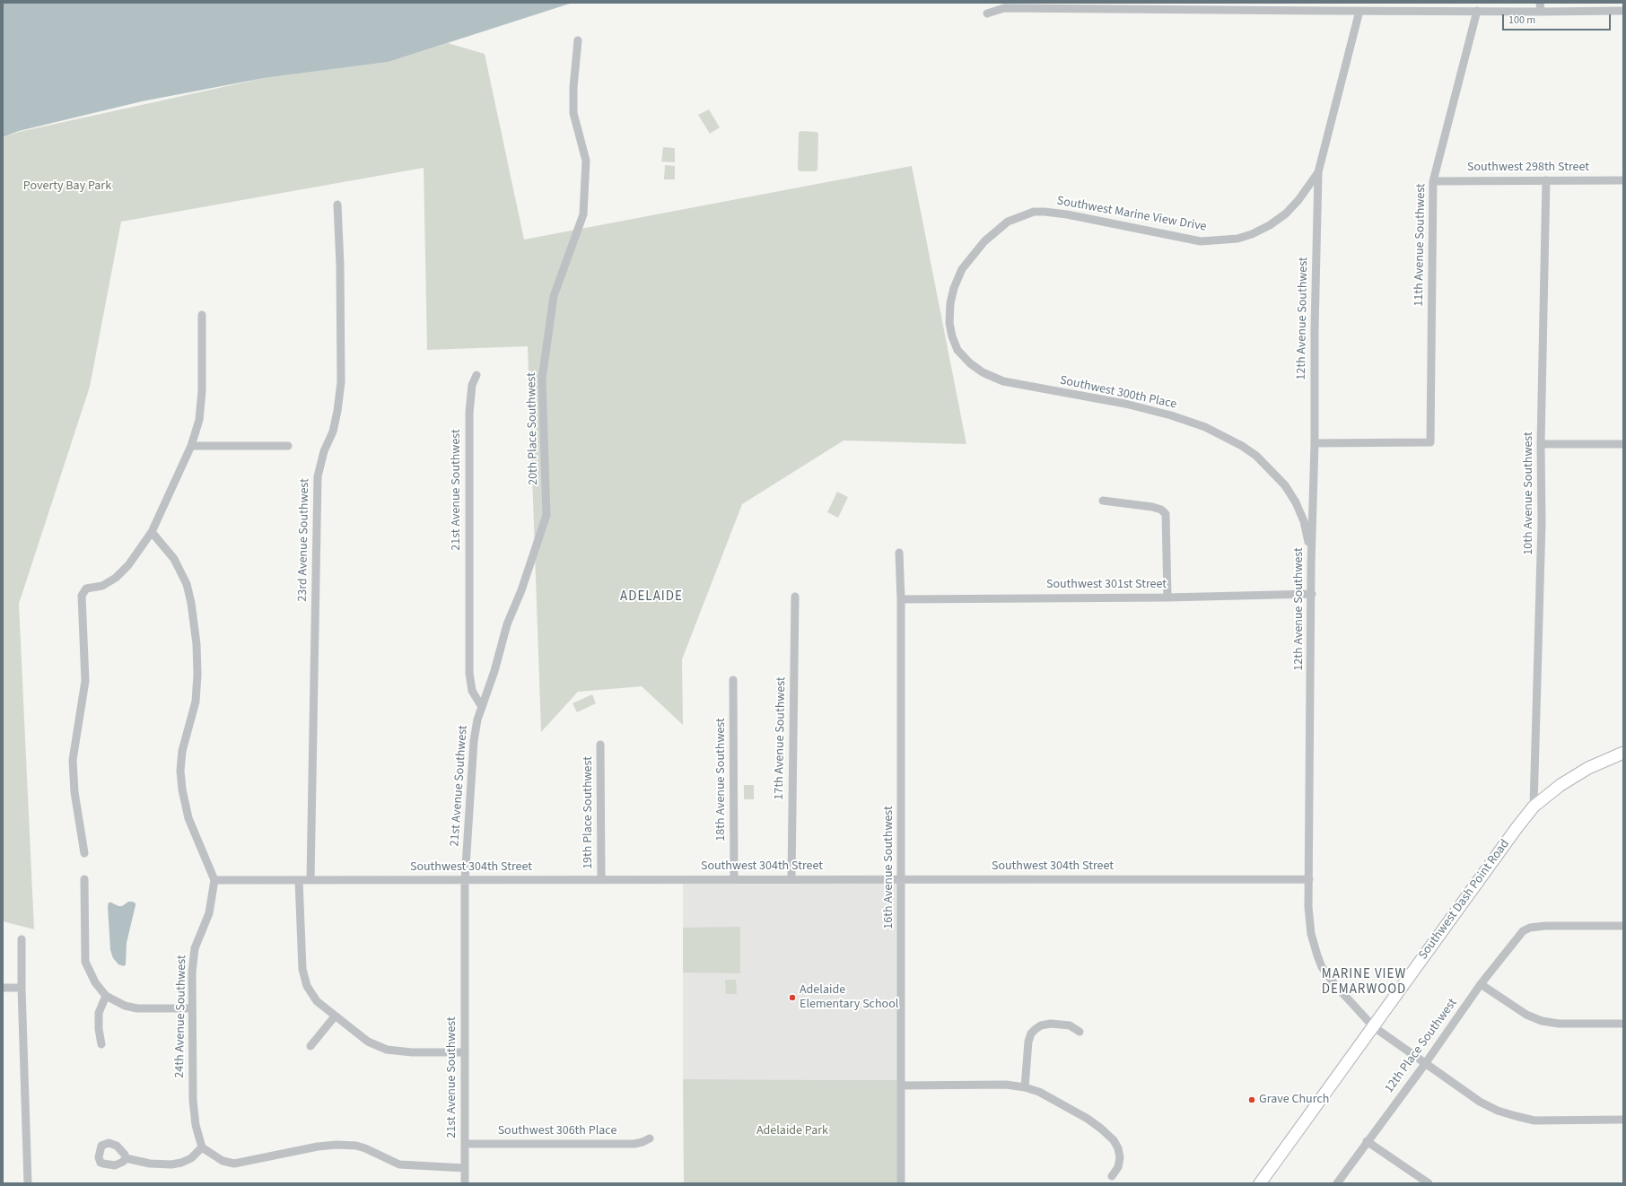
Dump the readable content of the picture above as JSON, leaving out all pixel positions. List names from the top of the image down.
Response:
{
  "streets": {
    "main road": ["Southwest Dash Point Road"],
    "street": [
      "Southwest 298th Street",
      "Southwest Marine View Drive",
      "11th Avenue Southwest",
      "12th Avenue Southwest",
      "Southwest 300th Place",
      "20th Place Southwest",
      "21st Avenue Southwest",
      "10th Avenue Southwest",
      "23rd Avenue Southwest",
      "Southwest 301st Street",
      "17th Avenue Southwest",
      "18th Avenue Southwest",
      "19th Place Southwest",
      "Southwest 304th Street",
      "16th Avenue Southwest",
      "24th Avenue Southwest",
      "12th Place Southwest",
      "Southwest 306th Place"
    ]
  },
  "crossings": [
    ["Southwest 298th Street", "11th Avenue Southwest"],
    ["Southwest 298th Street", "10th Avenue Southwest"],
    ["Southwest Marine View Drive", "12th Avenue Southwest"],
    ["Southwest Marine View Drive", "Southwest 300th Place"],
    ["11th Avenue Southwest", "12th Avenue Southwest"],
    ["12th Avenue Southwest", "Southwest 300th Place"],
    ["12th Avenue Southwest", "Southwest 301st Street"],
    ["12th Avenue Southwest", "Southwest 304th Street"],
    ["12th Avenue Southwest", "Southwest Dash Point Road"],
    ["12th Avenue Southwest", "12th Place Southwest"],
    ["20th Place Southwest", "21st Avenue Southwest"],
    ["21st Avenue Southwest", "Southwest 304th Street"],
    ["21st Avenue Southwest", "Southwest 306th Place"],
    ["10th Avenue Southwest", "Southwest Dash Point Road"],
    ["23rd Avenue Southwest", "Southwest 304th Street"],
    ["Southwest 301st Street", "16th Avenue Southwest"],
    ["17th Avenue Southwest", "Southwest 304th Street"],
    ["18th Avenue Southwest", "Southwest 304th Street"],
    ["19th Place Southwest", "Southwest 304th Street"],
    ["Southwest 304th Street", "16th Avenue Southwest"],
    ["Southwest 304th Street", "24th Avenue Southwest"]
  ],
  "districts": ["ADELAIDE", "MARINE VIEW DEMARWOOD"],
  "parks": ["Poverty Bay Park", "Adelaide Park"],
  "places": ["Adelaide Elementary School", "Grave Church"],
  "scale_bar": "100 m"
}
